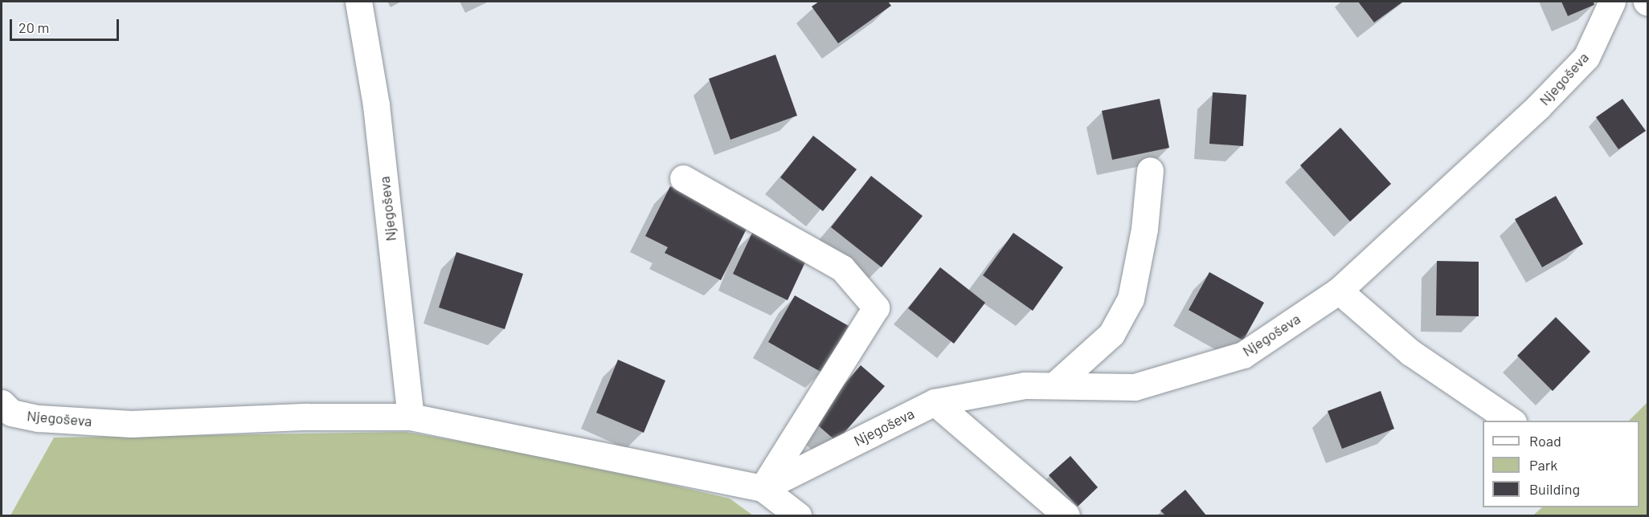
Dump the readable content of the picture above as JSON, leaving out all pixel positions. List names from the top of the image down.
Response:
{
  "streets": {
    "street": ["Njegoševa"]
  },
  "legend": ["Road", "Park", "Building"],
  "scale_bar": "20 m"
}
